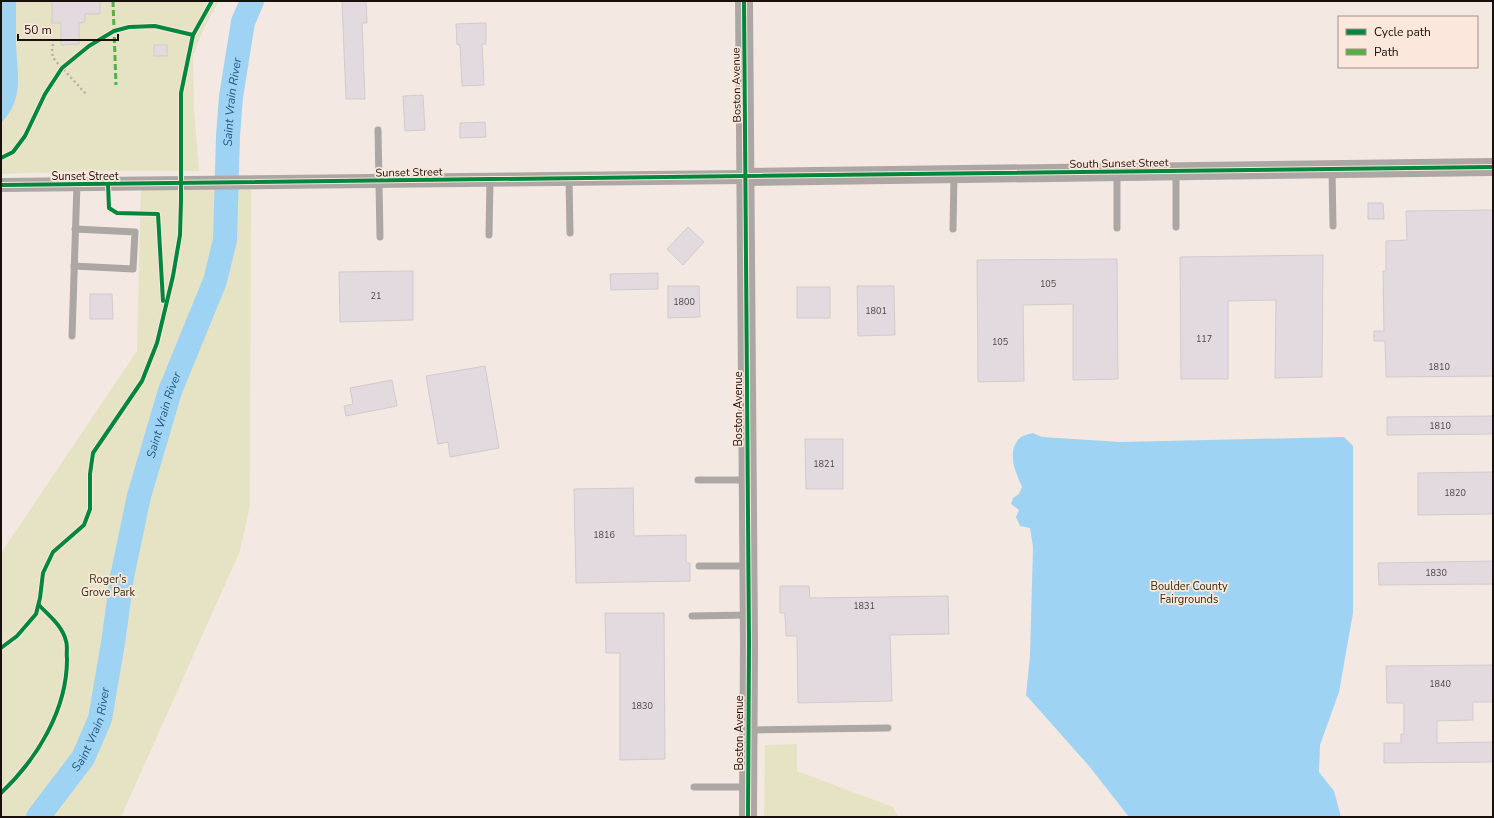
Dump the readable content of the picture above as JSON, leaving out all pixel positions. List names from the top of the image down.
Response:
{
  "streets": {
    "street": ["Boston Avenue", "South Sunset Street", "Sunset Street"]
  },
  "crossings": [
    ["Boston Avenue", "South Sunset Street"],
    ["Boston Avenue", "Sunset Street"],
    ["South Sunset Street", "Sunset Street"]
  ],
  "water": ["Saint Vrain River"],
  "parks": ["Roger's Grove Park", "Boulder County Fairgrounds"],
  "house_numbers": [
    "105",
    "21",
    "1800",
    "1801",
    "117",
    "105",
    "1810",
    "1810",
    "1821",
    "1820",
    "1816",
    "1830",
    "1831",
    "1840",
    "1830"
  ],
  "legend": ["Cycle path", "Path"],
  "scale_bar": "50 m"
}
